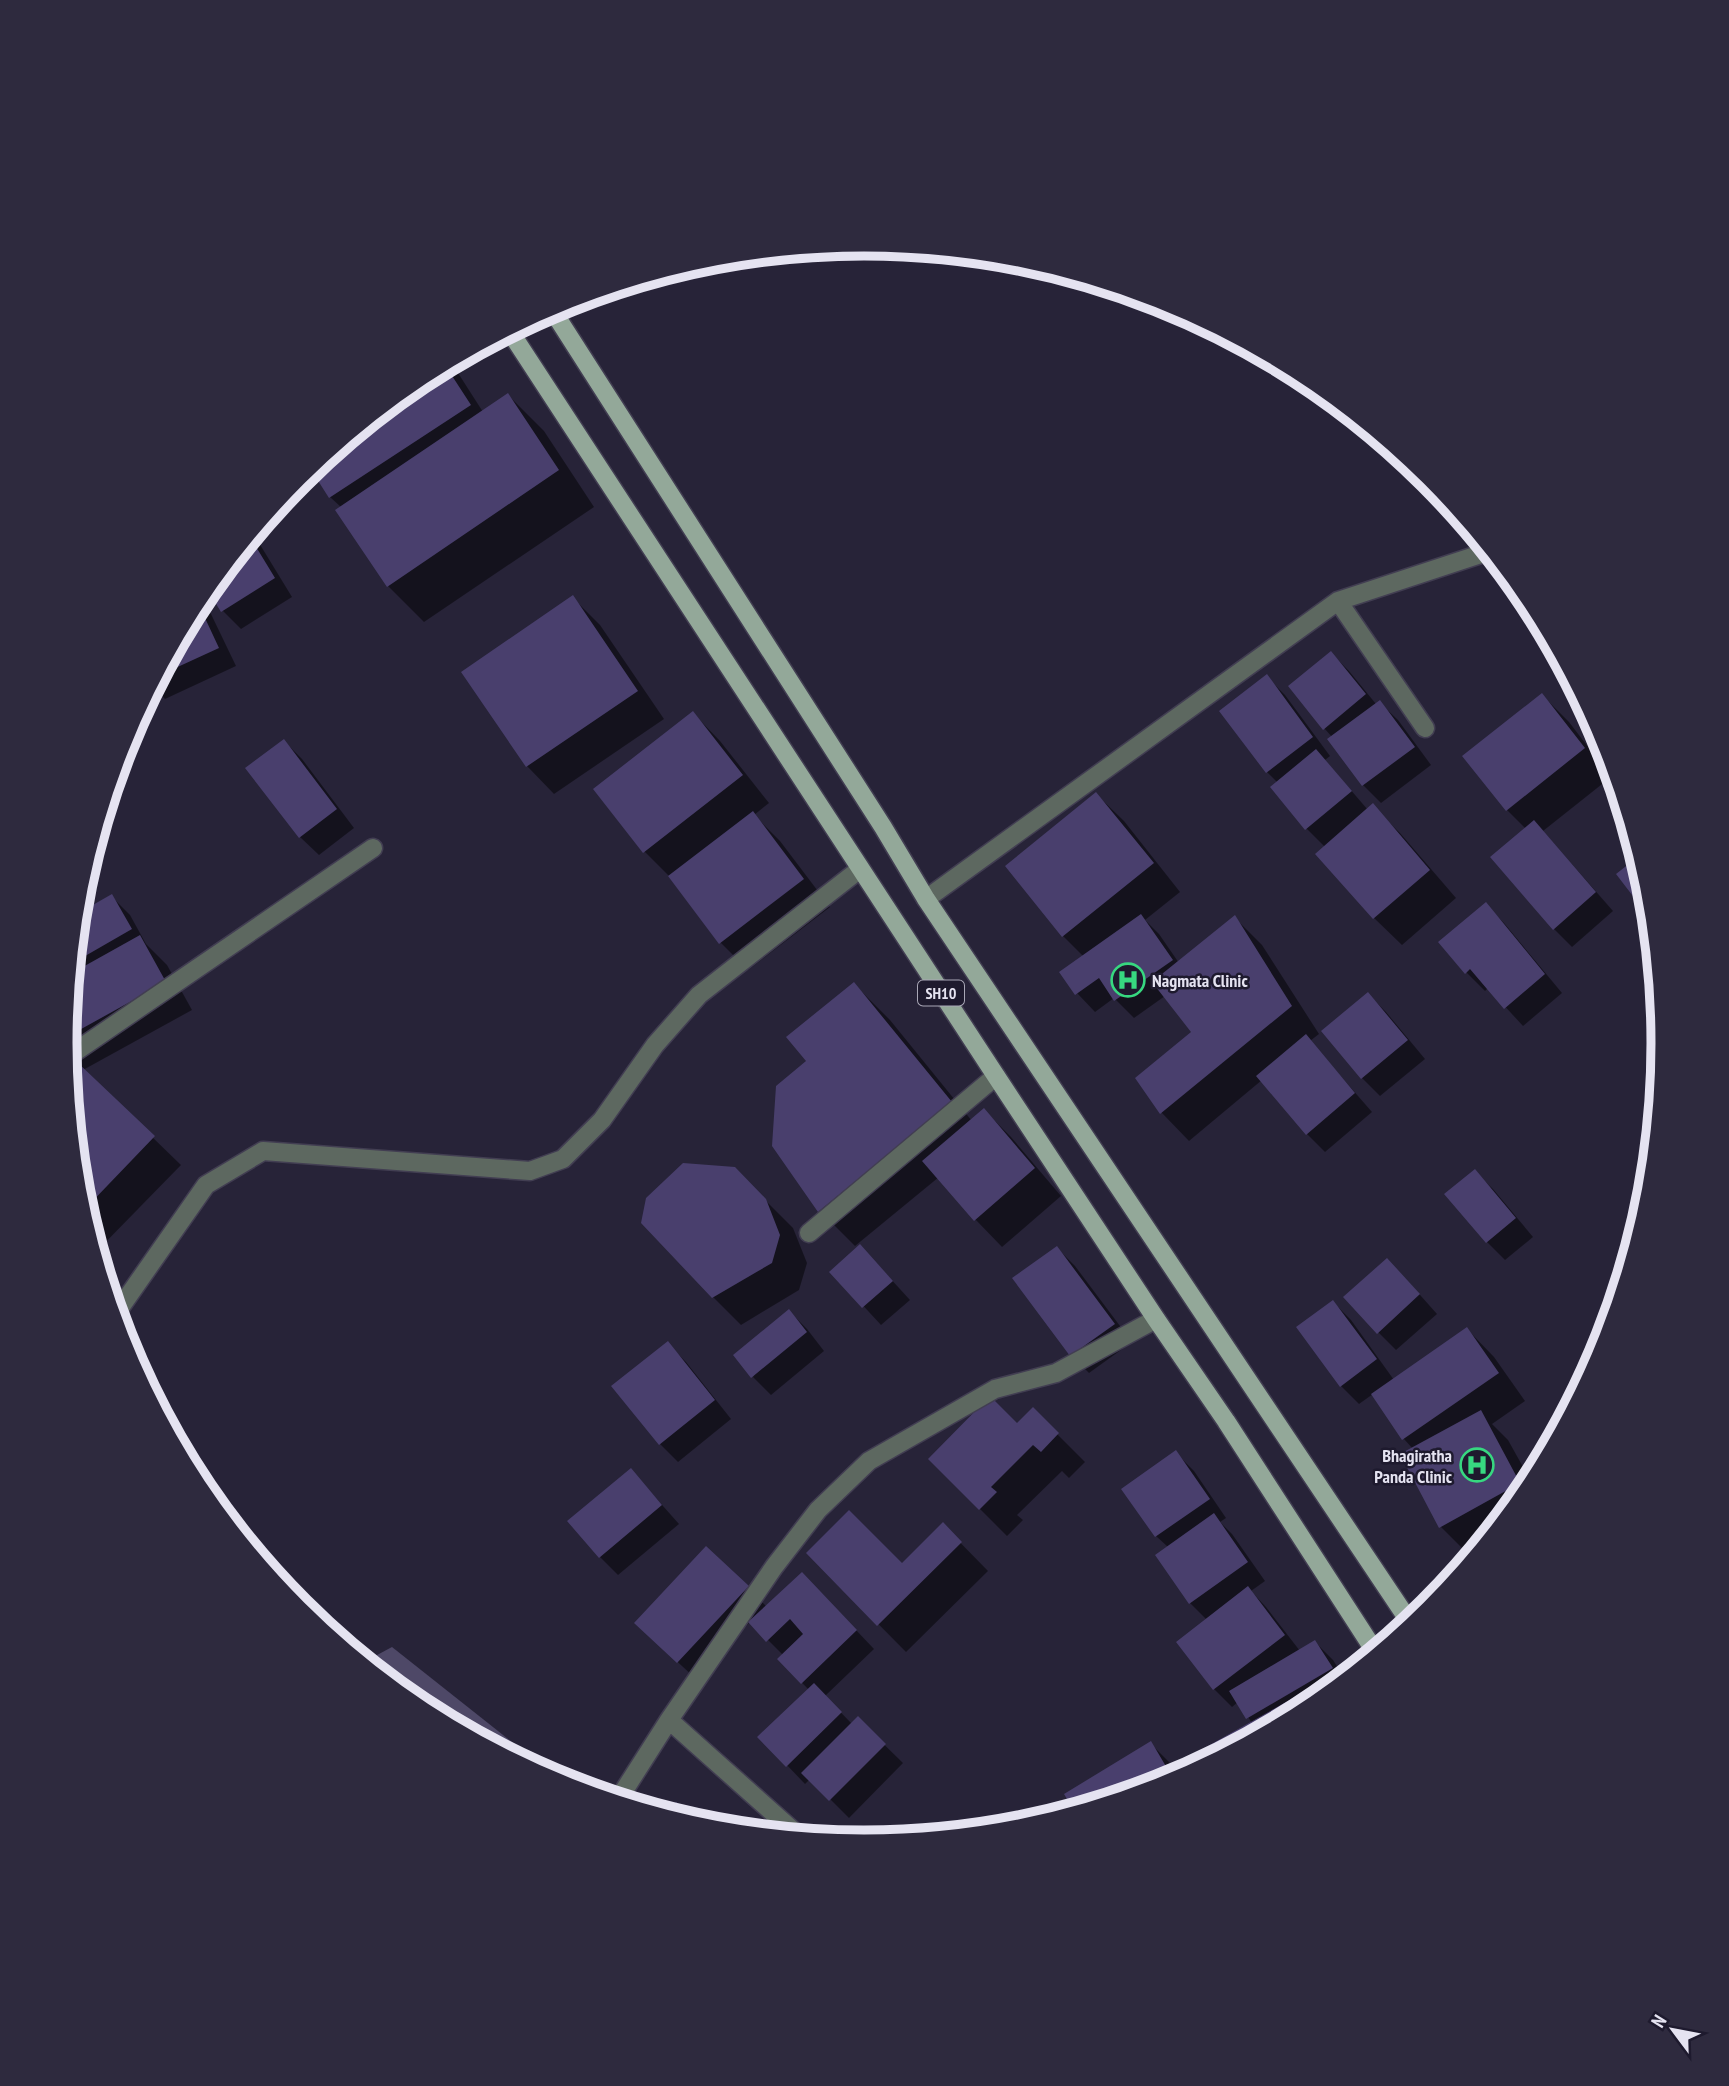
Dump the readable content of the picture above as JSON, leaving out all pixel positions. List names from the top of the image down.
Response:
{
  "streets": {
    "main road": ["SH10"]
  },
  "places": {
    "hospital": ["Nagmata Clinic", "Bhagiratha Panda Clinic"]
  },
  "north": "top left"
}
